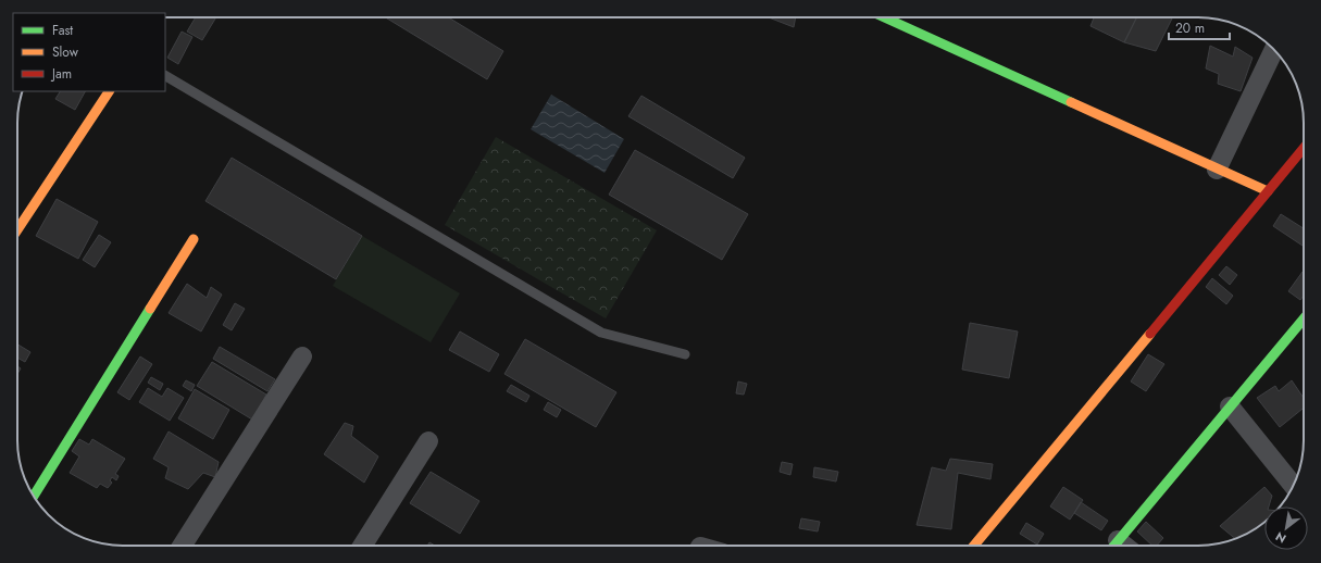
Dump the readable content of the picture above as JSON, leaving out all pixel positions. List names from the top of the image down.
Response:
{
  "legend": ["Fast", "Slow", "Jam"],
  "scale_bar": "20 m",
  "north": "bottom left"
}
